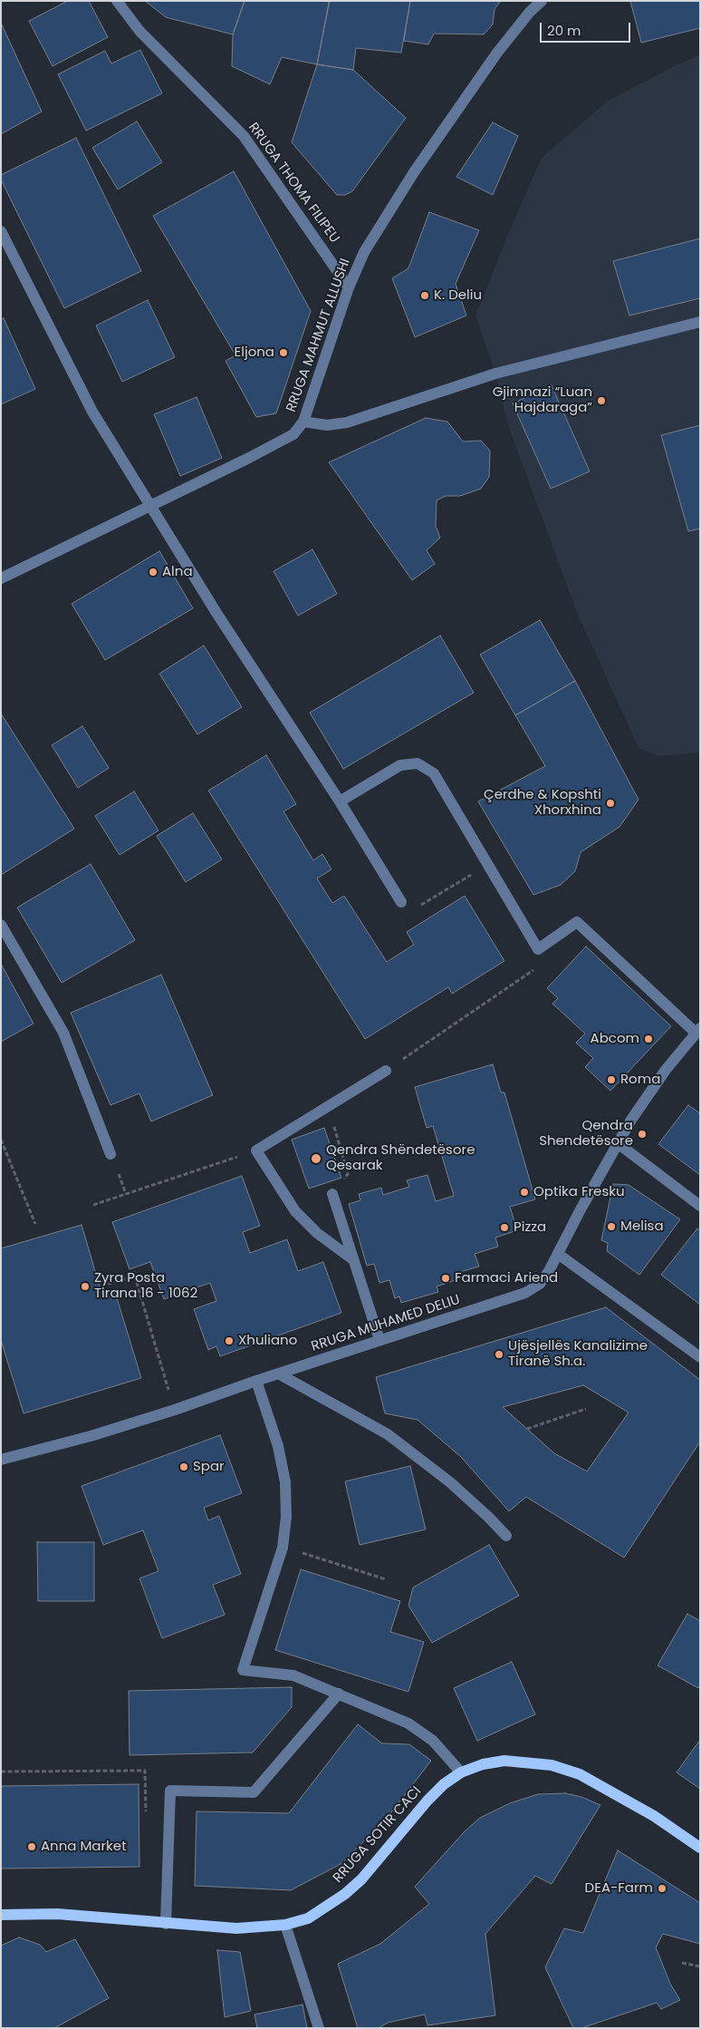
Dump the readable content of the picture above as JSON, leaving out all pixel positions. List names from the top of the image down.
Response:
{
  "streets": {
    "main road": ["RRUGA SOTIR CACI"],
    "street": ["RRUGA THOMA FILIPEU", "RRUGA MAHMUT ALLUSHI", "RRUGA MUHAMED DELIU"]
  },
  "crossings": [
    ["RRUGA THOMA FILIPEU", "RRUGA MAHMUT ALLUSHI"]
  ],
  "places": [
    "K. Deliu",
    "Eljona",
    "Gjimnazi “Luan Hajdaraga”",
    "Alna",
    "Çerdhe & Kopshti Xhorxhina",
    "Abcom",
    "Roma",
    "Qendra Shendetësore",
    "Qendra Shëndetësore Qesarak",
    "Optika Fresku",
    "Melisa",
    "Pizza",
    "Farmaci Ariend",
    "Zyra Posta Tirana 16 - 1062",
    "Xhuliano",
    "Ujësjellës Kanalizime Tiranë Sh.a.",
    "Spar",
    "Anna Market",
    "DEA-Farm"
  ],
  "scale_bar": "20 m"
}
